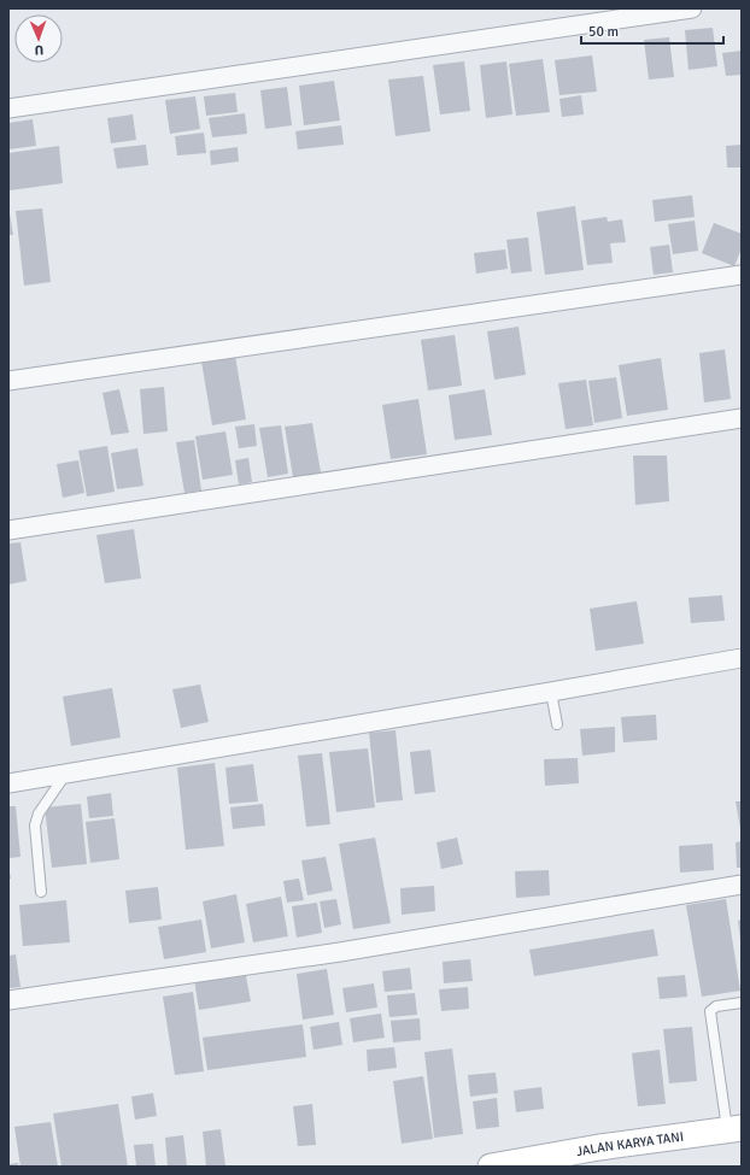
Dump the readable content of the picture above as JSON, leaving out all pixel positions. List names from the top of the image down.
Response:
{
  "streets": {
    "street": ["JALAN KARYA TANI"]
  },
  "scale_bar": "50 m",
  "north": "bottom"
}
